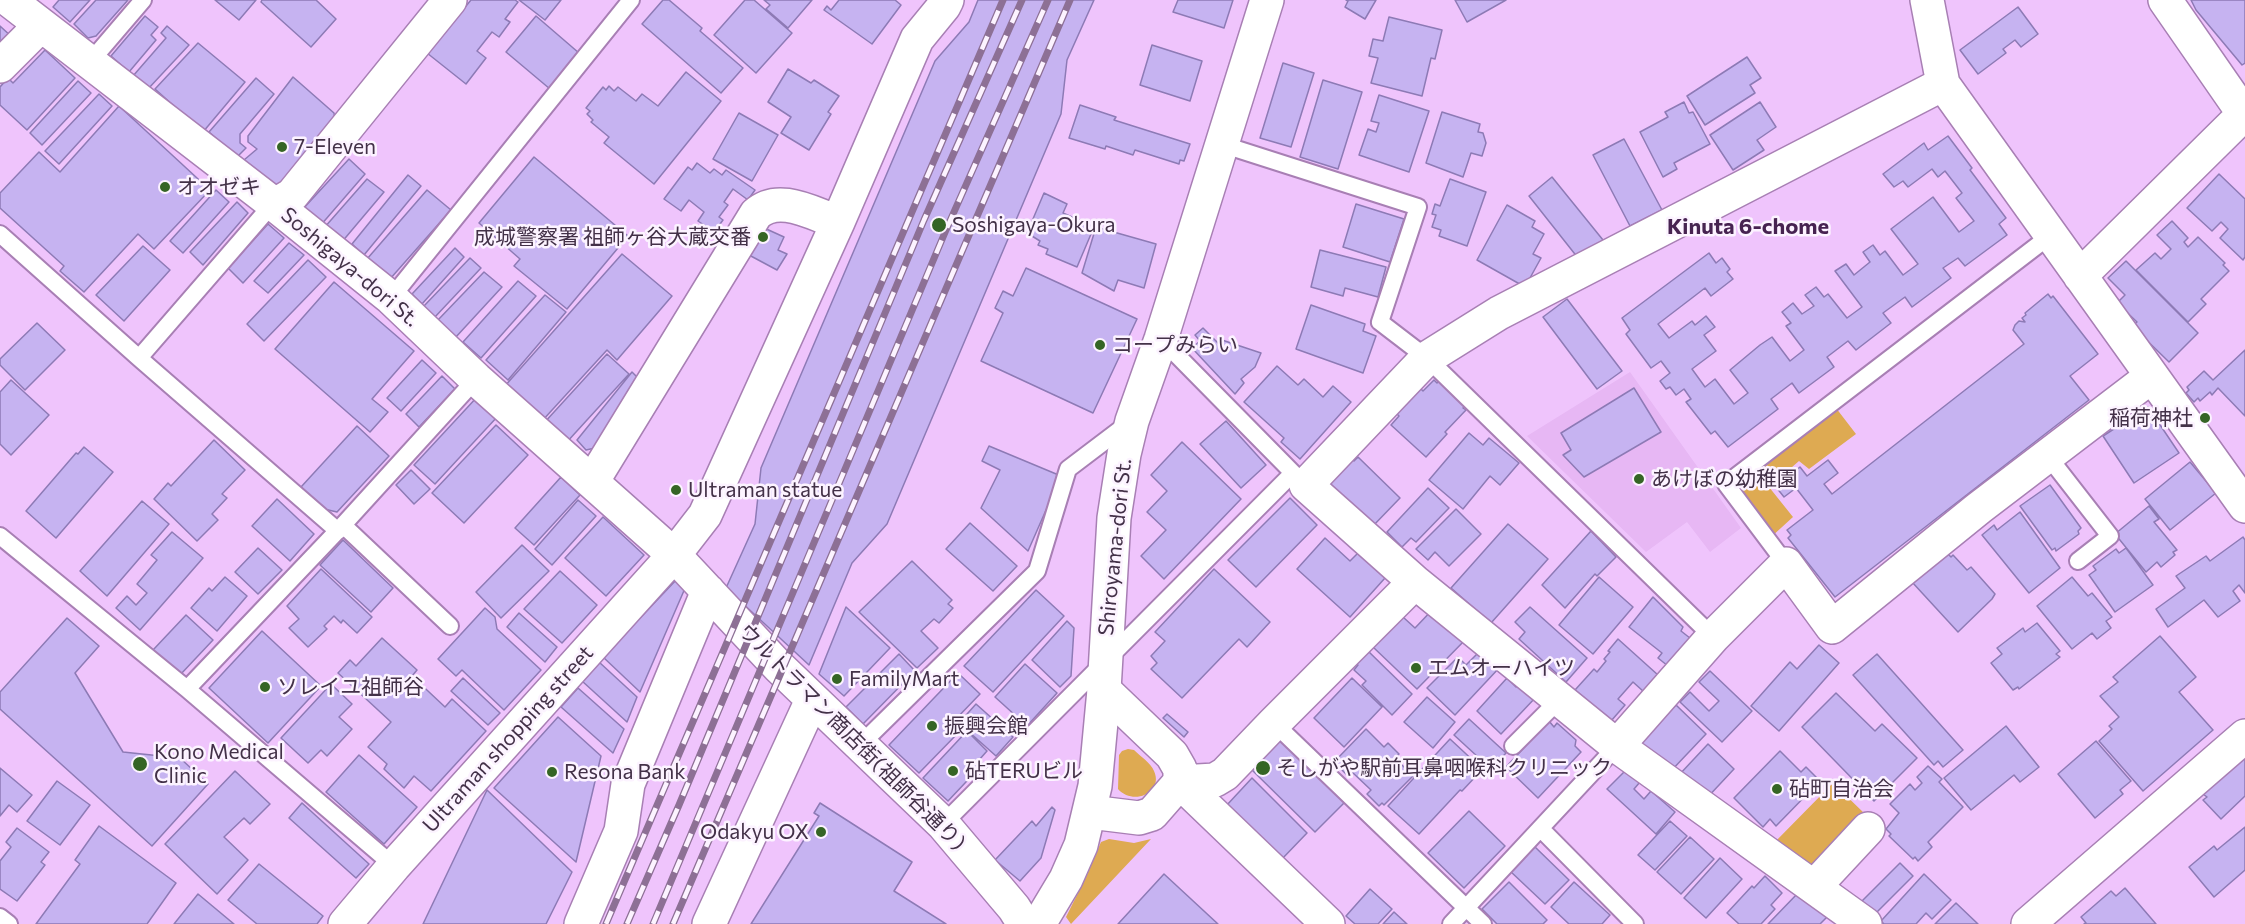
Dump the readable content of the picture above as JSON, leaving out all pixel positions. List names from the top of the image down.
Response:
{
  "streets": {
    "street": [
      "Soshigaya-dori St.",
      "Shiroyama-dori St.",
      "ウルトラマン商店街(祖師谷通り)",
      "Ultraman shopping street"
    ]
  },
  "crossings": [
    ["Soshigaya-dori St.", "ウルトラマン商店街(祖師谷通り)"],
    ["Soshigaya-dori St.", "Ultraman shopping street"],
    ["ウルトラマン商店街(祖師谷通り)", "Ultraman shopping street"]
  ],
  "districts": ["Kinuta 6-chome"],
  "places": [
    "7-Eleven",
    "オオゼキ",
    "Soshigaya-Okura",
    "成城警察署 祖師ヶ谷大蔵交番",
    "コープみらい",
    "稲荷神社",
    "あけぼの幼稚園",
    "Ultraman statue",
    "エムオーハイツ",
    "FamilyMart",
    "ソレイユ祖師谷",
    "振興会館",
    "Kono Medical Clinic",
    "そしがや駅前耳鼻咽喉科クリニック",
    "砧TERUビル",
    "Resona Bank",
    "砧町自治会",
    "Odakyu OX"
  ]
}
